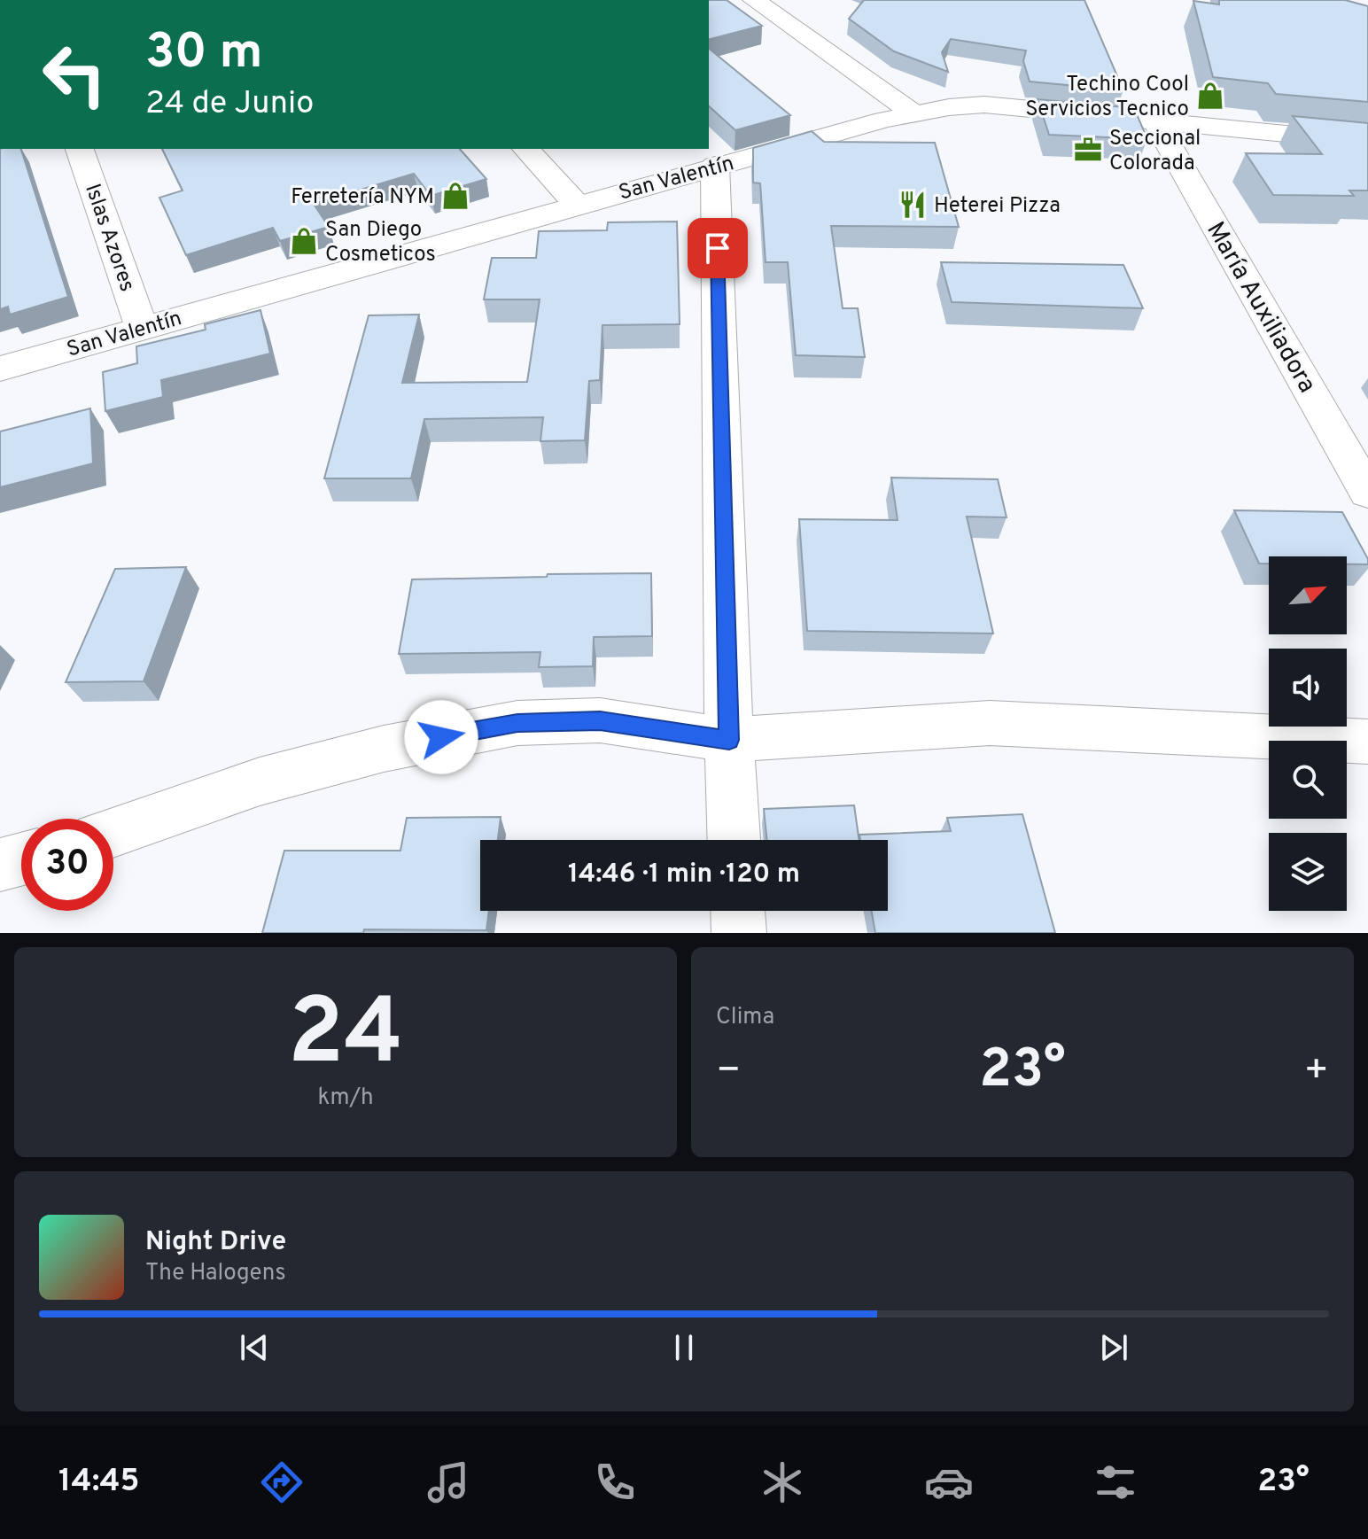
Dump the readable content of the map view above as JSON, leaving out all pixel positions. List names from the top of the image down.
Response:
{
  "streets": {
    "street": ["San Valentín", "Islas Azores", "María Auxiliadora"]
  },
  "crossings": [
    ["San Valentín", "Islas Azores"],
    ["San Valentín", "María Auxiliadora"]
  ],
  "places": {
    "shop": ["Techino Cool Servicios Tecnico", "Ferretería NYM", "San Diego Cosmeticos"],
    "office": ["Seccional Colorada"],
    "restaurant": ["Heterei Pizza"]
  },
  "north": "top right",
  "page": {
    "turn": ["30 m", "24 de Junio"],
    "limit": "30",
    "trip": "14:46 · 1 min · 120 m",
    "tile": [
      ["24", "km/h"],
      "Clima"
    ],
    "heat": ["−", "23°", "+"],
    "song": ["Night Drive", "The Halogens"],
    "tabs": ["14:45", "23°"]
  }
}
